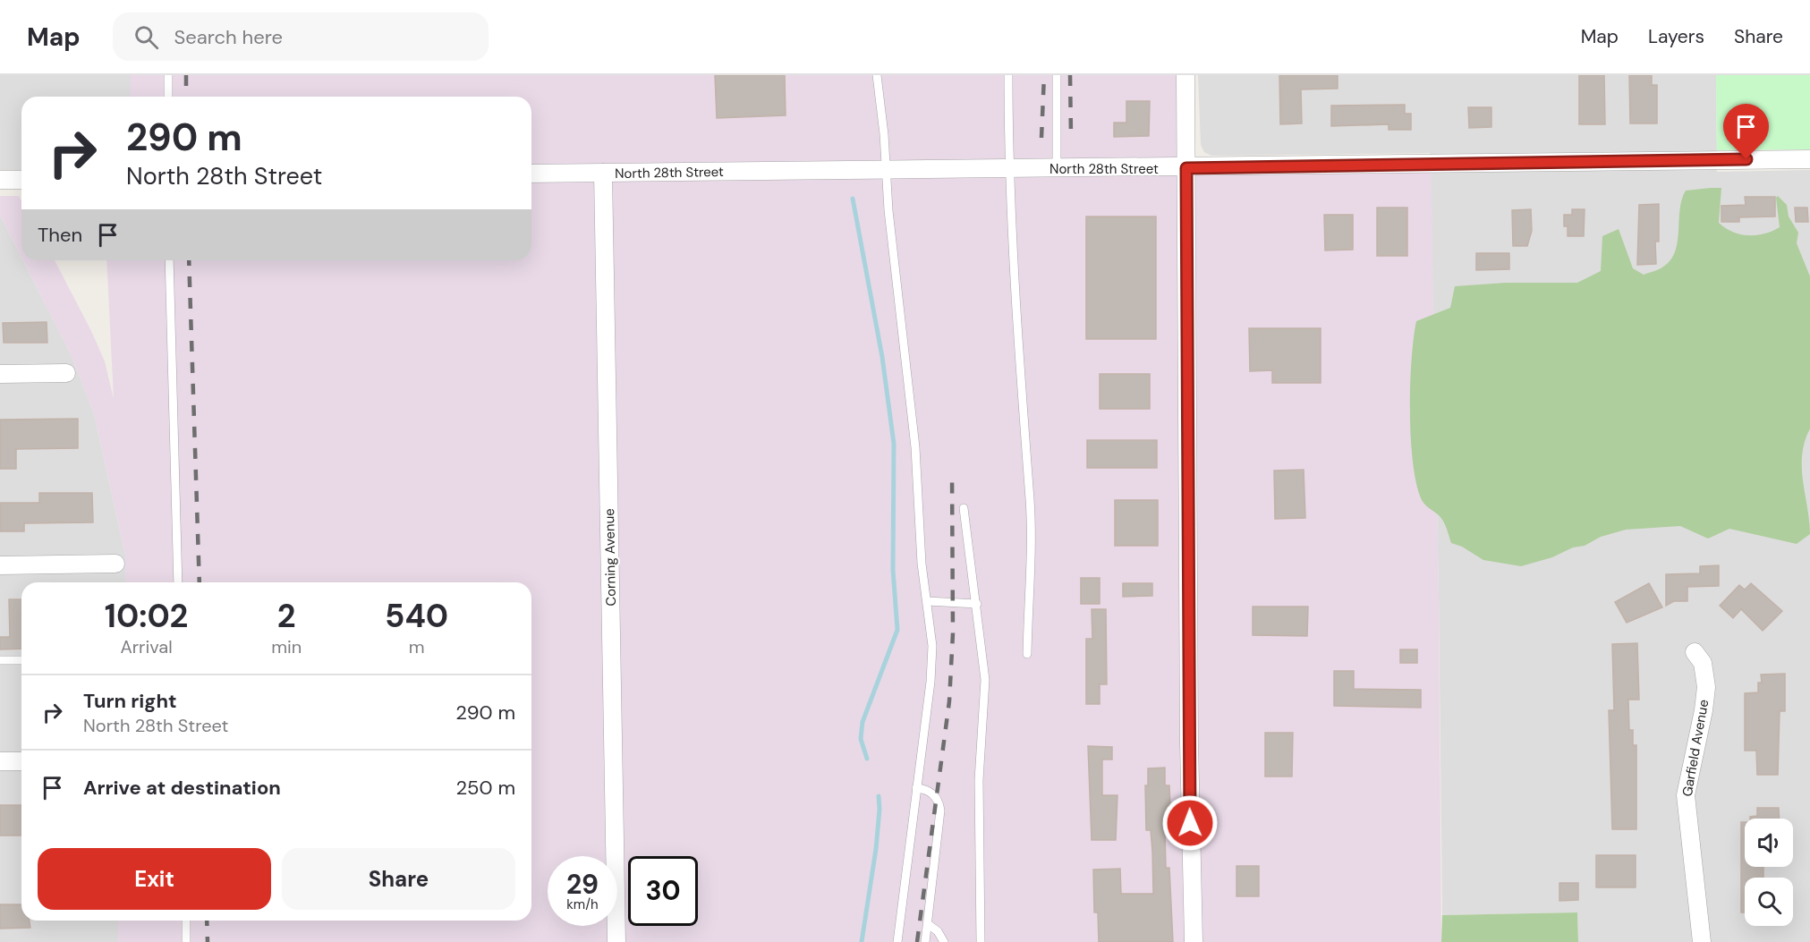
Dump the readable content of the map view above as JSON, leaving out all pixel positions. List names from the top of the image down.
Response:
{
  "streets": {
    "street": ["North 28th Street", "Corning Avenue", "Garfield Avenue"]
  },
  "crossings": [
    ["North 28th Street", "Corning Avenue"]
  ],
  "page": {
    "header": "Map",
    "search": "Search here",
    "nav": ["Map", "Layers", "Share"],
    "turn": ["290 m", "North 28th Street"],
    "then": "Then",
    "eta": [
      "10:02",
      "Arrival",
      "2",
      "min",
      "540",
      "m"
    ],
    "list": [
      {
        "name": "Turn right",
        "note": "North 28th Street",
        "value": "290 m"
      },
      {
        "name": "Arrive at destination",
        "value": "250 m"
      }
    ],
    "buttons": ["Exit", "Share"],
    "speed": "29 km/h",
    "limit": "30"
  }
}
